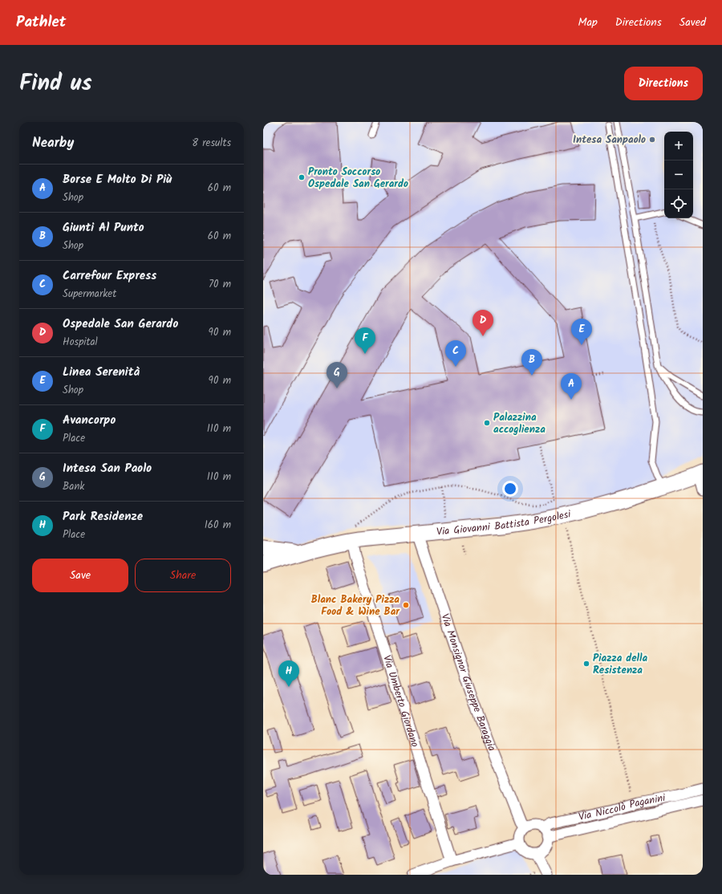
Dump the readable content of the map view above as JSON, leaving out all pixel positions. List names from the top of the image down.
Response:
{
  "streets": {
    "street": [
      "Via Giovanni Battista Pergolesi",
      "Via Monsignor Giuseppe Baraggia",
      "Via Umberto Giordano",
      "Via Niccolò Paganini"
    ]
  },
  "crossings": [
    ["Via Giovanni Battista Pergolesi", "Via Monsignor Giuseppe Baraggia"],
    ["Via Giovanni Battista Pergolesi", "Via Umberto Giordano"],
    ["Via Monsignor Giuseppe Baraggia", "Via Niccolò Paganini"]
  ],
  "places": [
    "Intesa Sanpaolo",
    "Pronto Soccorso Ospedale San Gerardo",
    "Palazzina accoglienza",
    "Blanc Bakery Pizza Food & Wine Bar",
    "Piazza della Resistenza"
  ],
  "page": {
    "header": "Pathlet",
    "nav": ["Map", "Directions", "Saved"],
    "title": "Find us",
    "buttons": [
      "Directions",
      ["Save", "Share"]
    ],
    "heading": ["Nearby", "8 results"],
    "map_buttons": ["+", "−"],
    "list": [
      {
        "mark": "A",
        "name": "Borse E Molto Di Più",
        "note": "Shop",
        "value": "60 m"
      },
      {
        "mark": "B",
        "name": "Giunti Al Punto",
        "note": "Shop",
        "value": "60 m"
      },
      {
        "mark": "C",
        "name": "Carrefour Express",
        "note": "Supermarket",
        "value": "70 m"
      },
      {
        "mark": "D",
        "name": "Ospedale San Gerardo",
        "note": "Hospital",
        "value": "90 m"
      },
      {
        "mark": "E",
        "name": "Linea Serenità",
        "note": "Shop",
        "value": "90 m"
      },
      {
        "mark": "F",
        "name": "Avancorpo",
        "note": "Place",
        "value": "110 m"
      },
      {
        "mark": "G",
        "name": "Intesa San Paolo",
        "note": "Bank",
        "value": "110 m"
      },
      {
        "mark": "H",
        "name": "Park Residenze",
        "note": "Place",
        "value": "160 m"
      }
    ],
    "pins": [
      "D",
      "E",
      "F",
      "C",
      "B",
      "G",
      "A",
      "H"
    ]
  }
}
